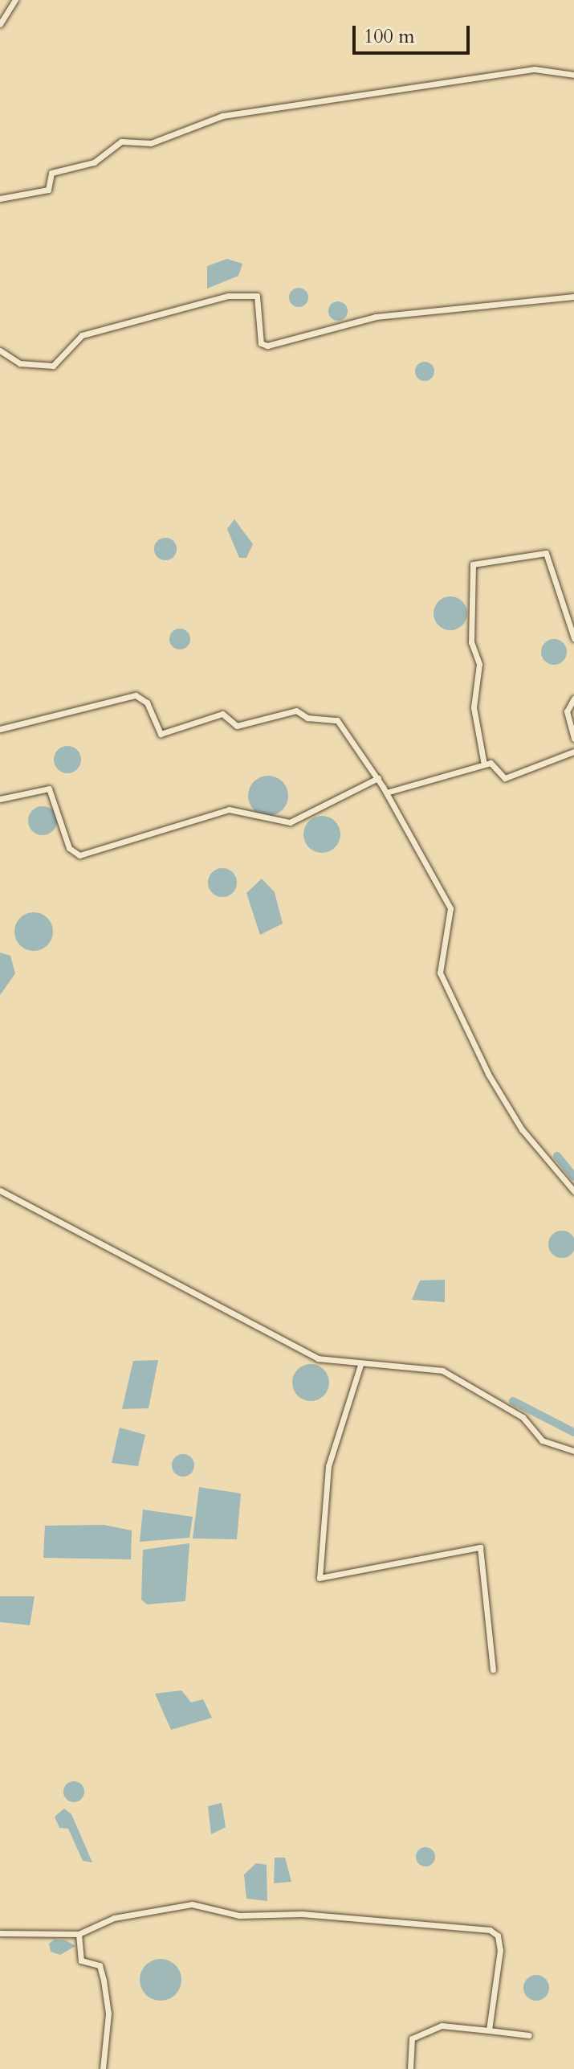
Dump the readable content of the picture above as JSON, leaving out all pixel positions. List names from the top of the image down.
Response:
{
  "scale_bar": "100 m"
}
